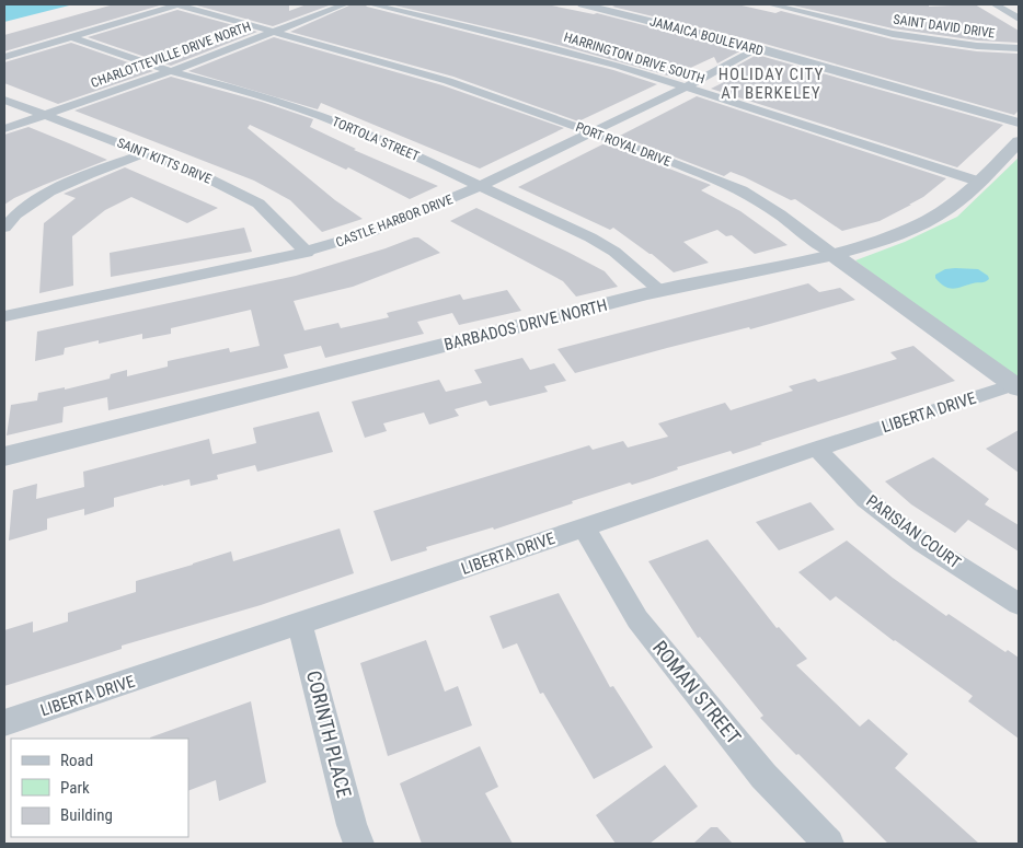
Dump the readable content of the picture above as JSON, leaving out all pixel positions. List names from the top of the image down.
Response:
{
  "streets": {
    "street": [
      "SAINT DAVID DRIVE",
      "JAMAICA BOULEVARD",
      "CHARLOTTEVILLE DRIVE NORTH",
      "HARRINGTON DRIVE SOUTH",
      "TORTOLA STREET",
      "PORT ROYAL DRIVE",
      "SAINT KITTS DRIVE",
      "CASTLE HARBOR DRIVE",
      "BARBADOS DRIVE NORTH",
      "LIBERTA DRIVE",
      "PARISIAN COURT",
      "ROMAN STREET",
      "CORINTH PLACE"
    ]
  },
  "crossings": [
    ["JAMAICA BOULEVARD", "CASTLE HARBOR DRIVE"],
    ["CHARLOTTEVILLE DRIVE NORTH", "TORTOLA STREET"],
    ["CHARLOTTEVILLE DRIVE NORTH", "PORT ROYAL DRIVE"],
    ["CHARLOTTEVILLE DRIVE NORTH", "SAINT KITTS DRIVE"],
    ["HARRINGTON DRIVE SOUTH", "CASTLE HARBOR DRIVE"],
    ["HARRINGTON DRIVE SOUTH", "BARBADOS DRIVE NORTH"],
    ["TORTOLA STREET", "CASTLE HARBOR DRIVE"],
    ["TORTOLA STREET", "BARBADOS DRIVE NORTH"],
    ["PORT ROYAL DRIVE", "CASTLE HARBOR DRIVE"],
    ["PORT ROYAL DRIVE", "BARBADOS DRIVE NORTH"],
    ["PORT ROYAL DRIVE", "LIBERTA DRIVE"],
    ["SAINT KITTS DRIVE", "CASTLE HARBOR DRIVE"],
    ["LIBERTA DRIVE", "PARISIAN COURT"],
    ["LIBERTA DRIVE", "ROMAN STREET"],
    ["LIBERTA DRIVE", "CORINTH PLACE"]
  ],
  "districts": ["HOLIDAY CITY AT BERKELEY"],
  "legend": ["Road", "Park", "Building"]
}
